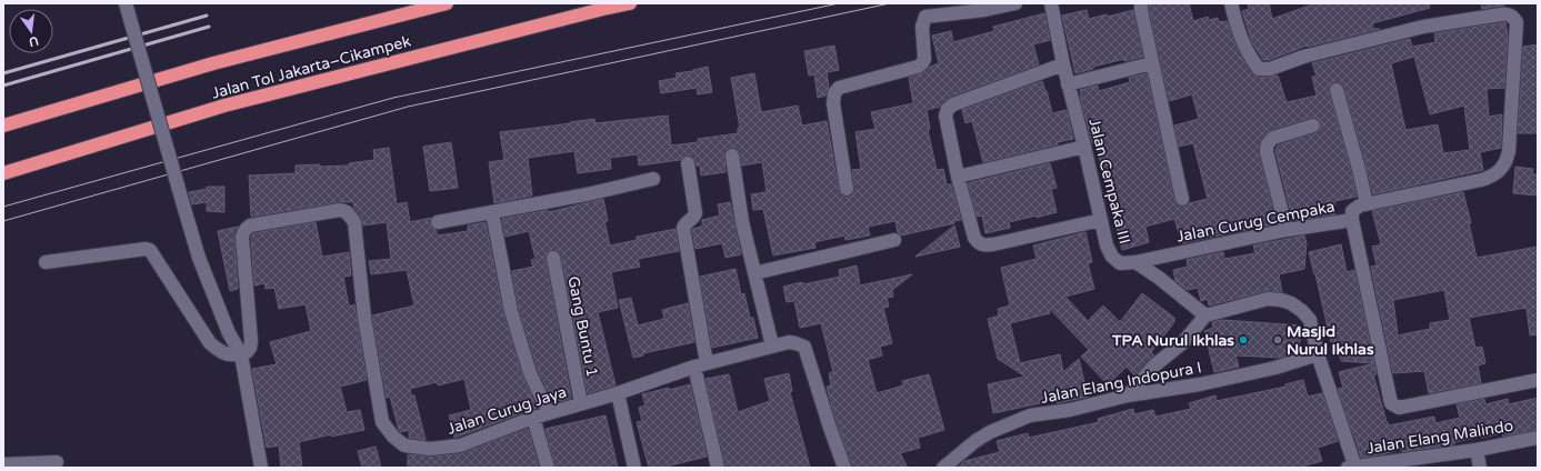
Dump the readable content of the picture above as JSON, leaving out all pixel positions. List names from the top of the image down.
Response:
{
  "streets": {
    "highway": ["Jalan Tol Jakarta–Cikampek"],
    "street": [
      "Jalan Cempaka III",
      "Jalan Curug Cempaka",
      "Gang Buntu 1",
      "Jalan Elang Indopura I",
      "Jalan Curug Jaya",
      "Jalan Elang Malindo"
    ]
  },
  "crossings": [
    ["Jalan Cempaka III", "Jalan Curug Cempaka"],
    ["Gang Buntu 1", "Jalan Curug Jaya"]
  ],
  "places": ["TPA Nurul Ikhlas", "Masjid Nurul Ikhlas"],
  "north": "bottom"
}
